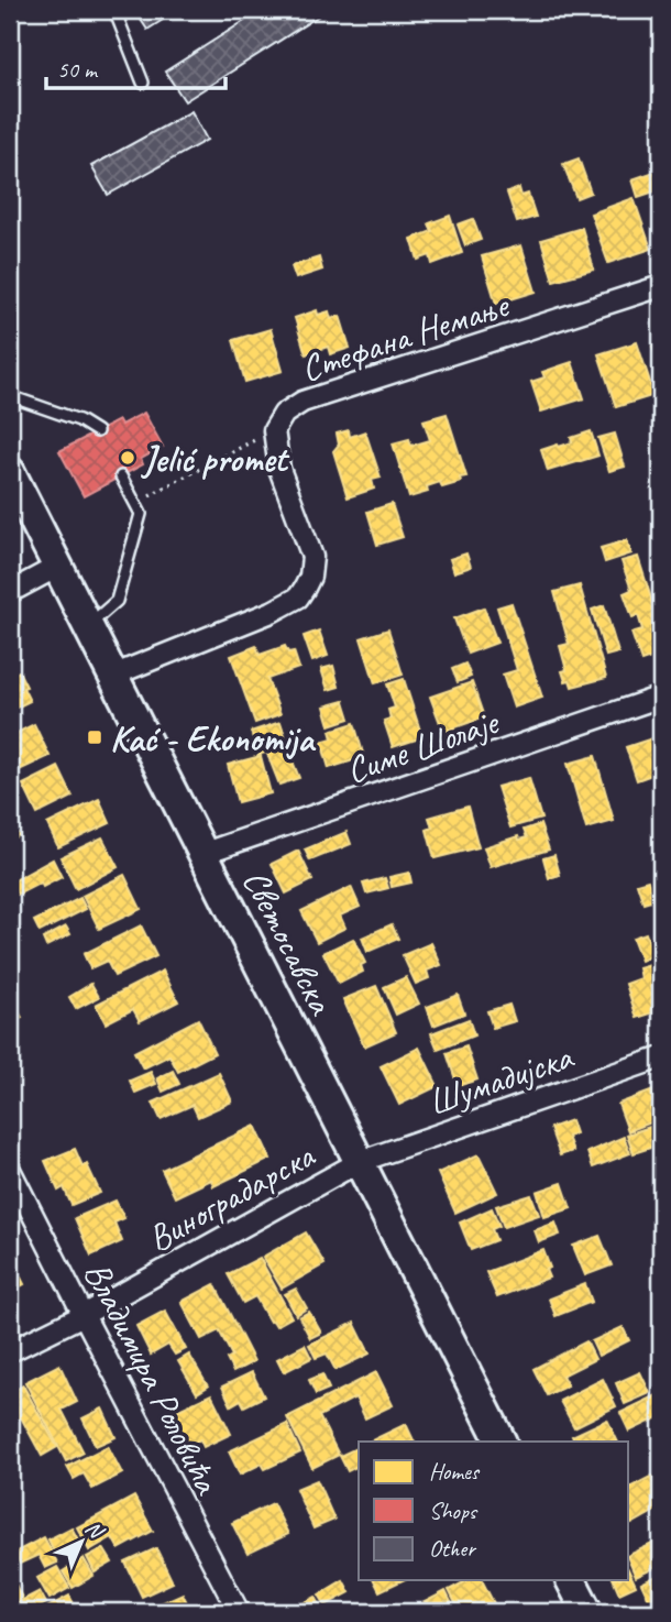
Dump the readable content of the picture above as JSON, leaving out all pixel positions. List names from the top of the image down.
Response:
{
  "streets": {
    "main road": ["Светосавска"],
    "street": [
      "Стефана Немање",
      "Симе Шолаје",
      "Шумадијска",
      "Виноградарска",
      "Владимира Роловића"
    ]
  },
  "crossings": [
    ["Стефана Немање", "Светосавска"],
    ["Симе Шолаје", "Светосавска"],
    ["Светосавска", "Шумадијска"],
    ["Светосавска", "Виноградарска"],
    ["Шумадијска", "Виноградарска"],
    ["Виноградарска", "Владимира Роловића"]
  ],
  "places": {
    "other": ["Jelić promet"],
    "transit": ["Kać - Ekonomija"]
  },
  "legend": ["Homes", "Shops", "Other"],
  "scale_bar": "50 m",
  "north": "top right"
}
